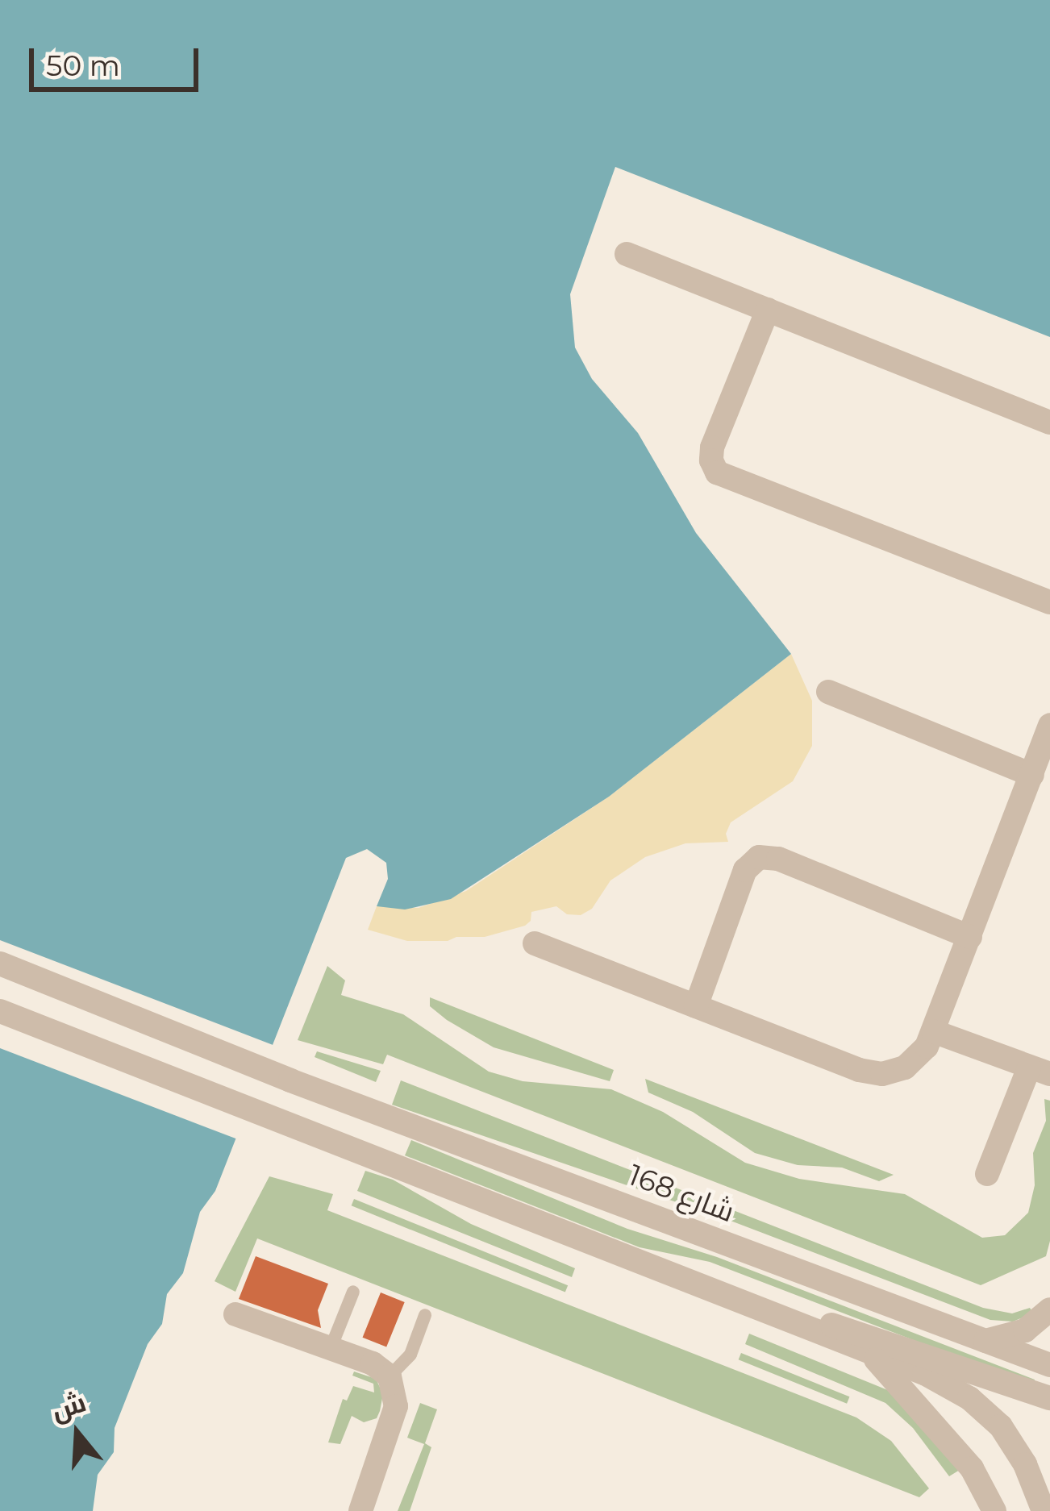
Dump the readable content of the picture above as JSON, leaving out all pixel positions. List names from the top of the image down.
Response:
{
  "streets": {
    "street": ["شارع 168"]
  },
  "scale_bar": "50 m",
  "north": "top"
}
